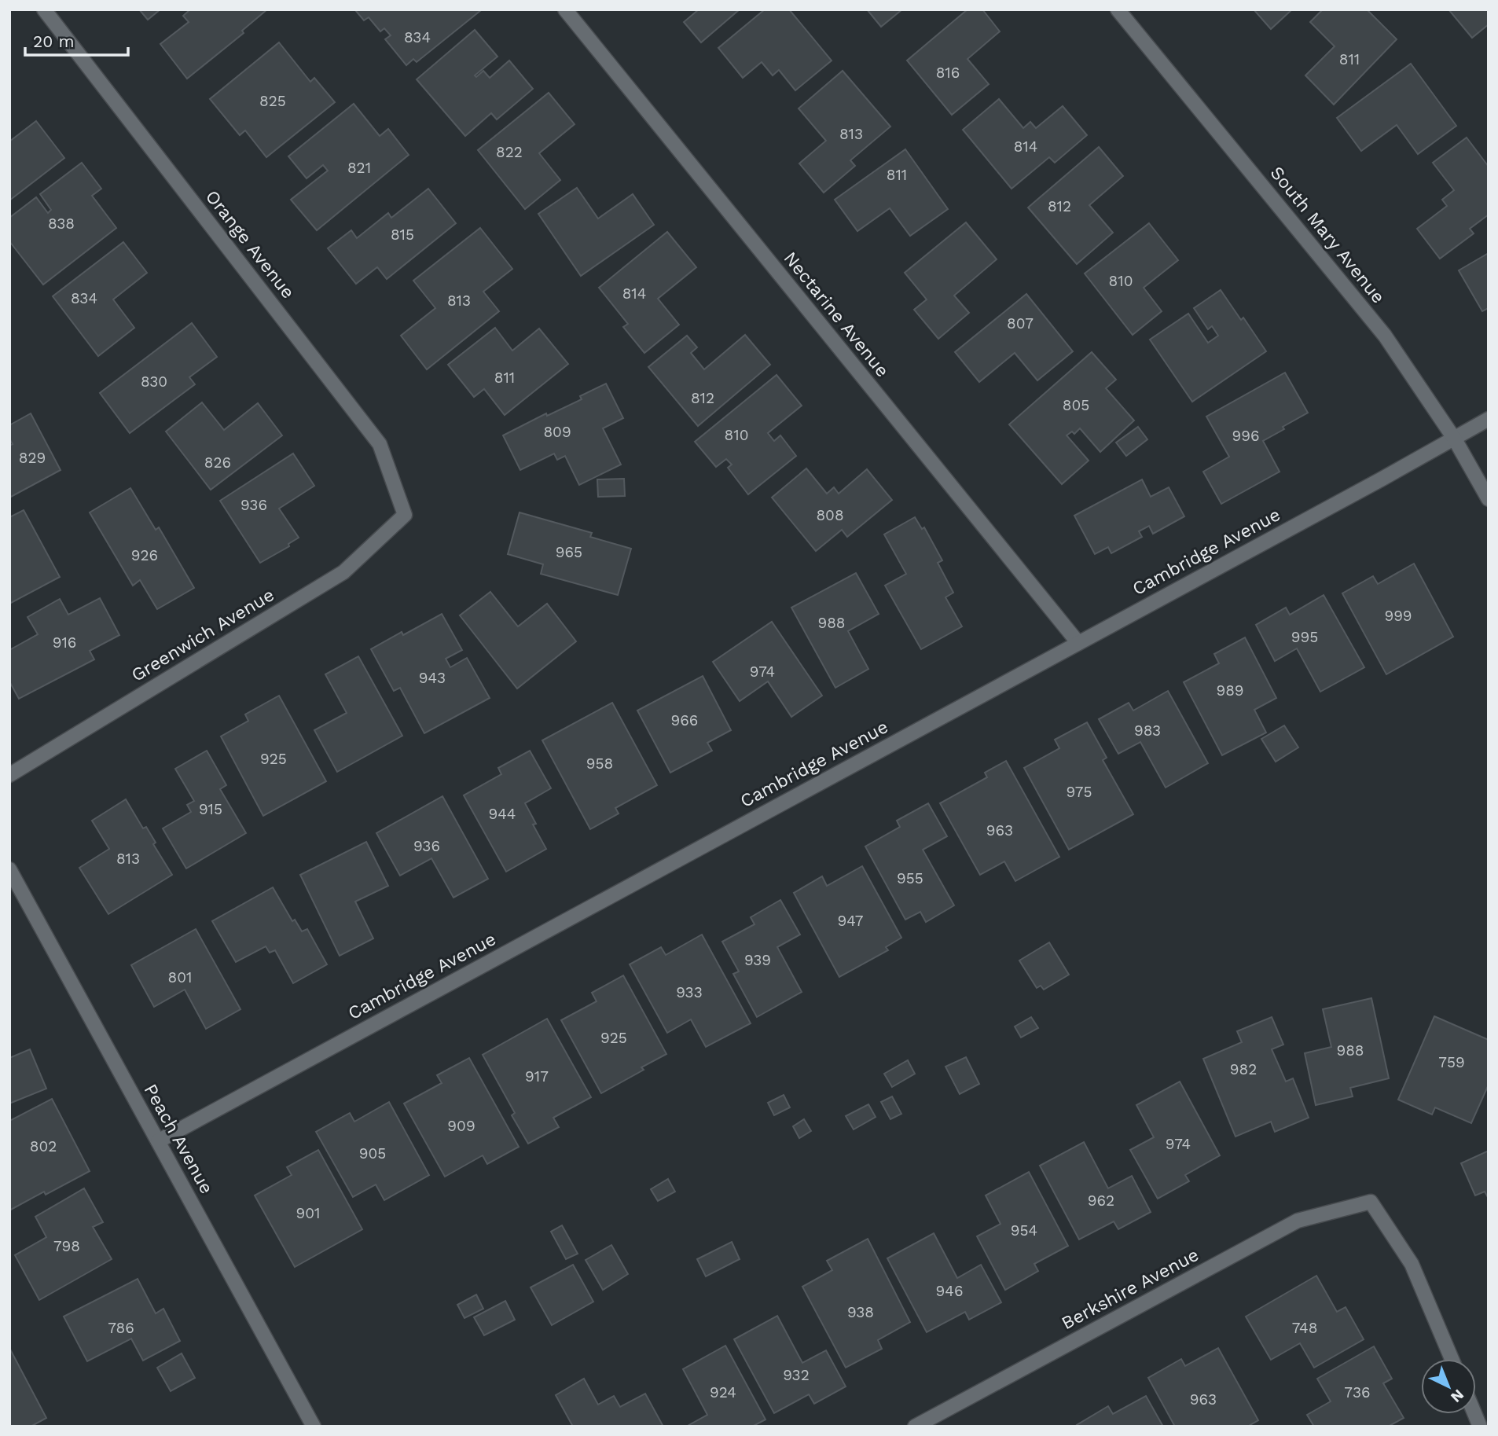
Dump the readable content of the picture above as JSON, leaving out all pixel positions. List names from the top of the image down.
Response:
{
  "streets": {
    "street": [
      "South Mary Avenue",
      "Orange Avenue",
      "Nectarine Avenue",
      "Cambridge Avenue",
      "Greenwich Avenue",
      "Peach Avenue",
      "Berkshire Avenue"
    ]
  },
  "crossings": [
    ["South Mary Avenue", "Cambridge Avenue"],
    ["Orange Avenue", "Greenwich Avenue"],
    ["Nectarine Avenue", "Cambridge Avenue"],
    ["Cambridge Avenue", "Peach Avenue"]
  ],
  "house_numbers": [
    "834",
    "811",
    "816",
    "825",
    "813",
    "814",
    "822",
    "821",
    "811",
    "812",
    "838",
    "815",
    "810",
    "814",
    "834",
    "813",
    "807",
    "811",
    "830",
    "812",
    "805",
    "809",
    "810",
    "996",
    "829",
    "826",
    "936",
    "808",
    "965",
    "926",
    "999",
    "988",
    "995",
    "916",
    "974",
    "943",
    "989",
    "966",
    "983",
    "925",
    "958",
    "975",
    "915",
    "944",
    "963",
    "936",
    "813",
    "955",
    "947",
    "939",
    "801",
    "933",
    "925",
    "988",
    "759",
    "982",
    "917",
    "909",
    "974",
    "802",
    "905",
    "962",
    "901",
    "954",
    "798",
    "946",
    "938",
    "786",
    "748",
    "932",
    "924",
    "736",
    "963"
  ],
  "scale_bar": "20 m",
  "north": "bottom right"
}
